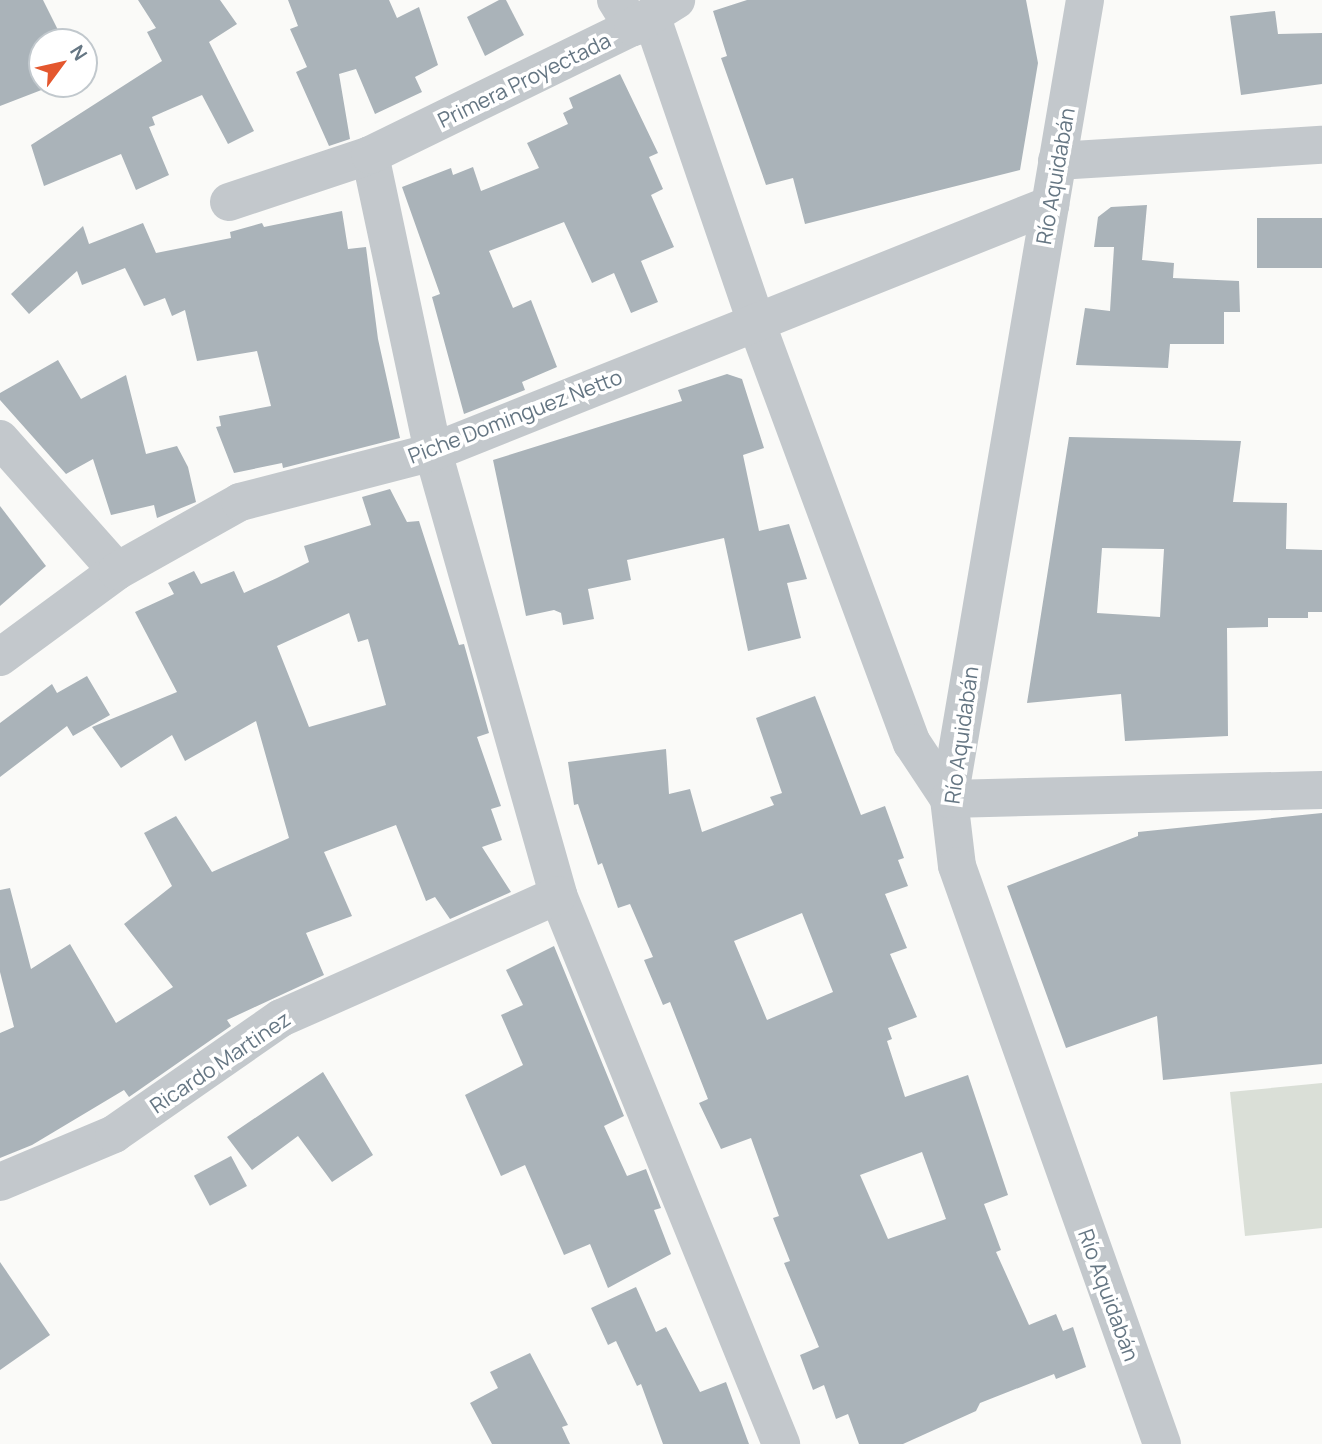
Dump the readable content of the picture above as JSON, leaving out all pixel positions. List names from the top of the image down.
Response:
{
  "streets": {
    "street": [
      "Primera Proyectada",
      "Río Aquidabán",
      "Piche Dominguez Netto",
      "Ricardo Martinez"
    ]
  },
  "crossings": [
    ["Río Aquidabán", "Piche Dominguez Netto"]
  ],
  "north": "top right"
}
